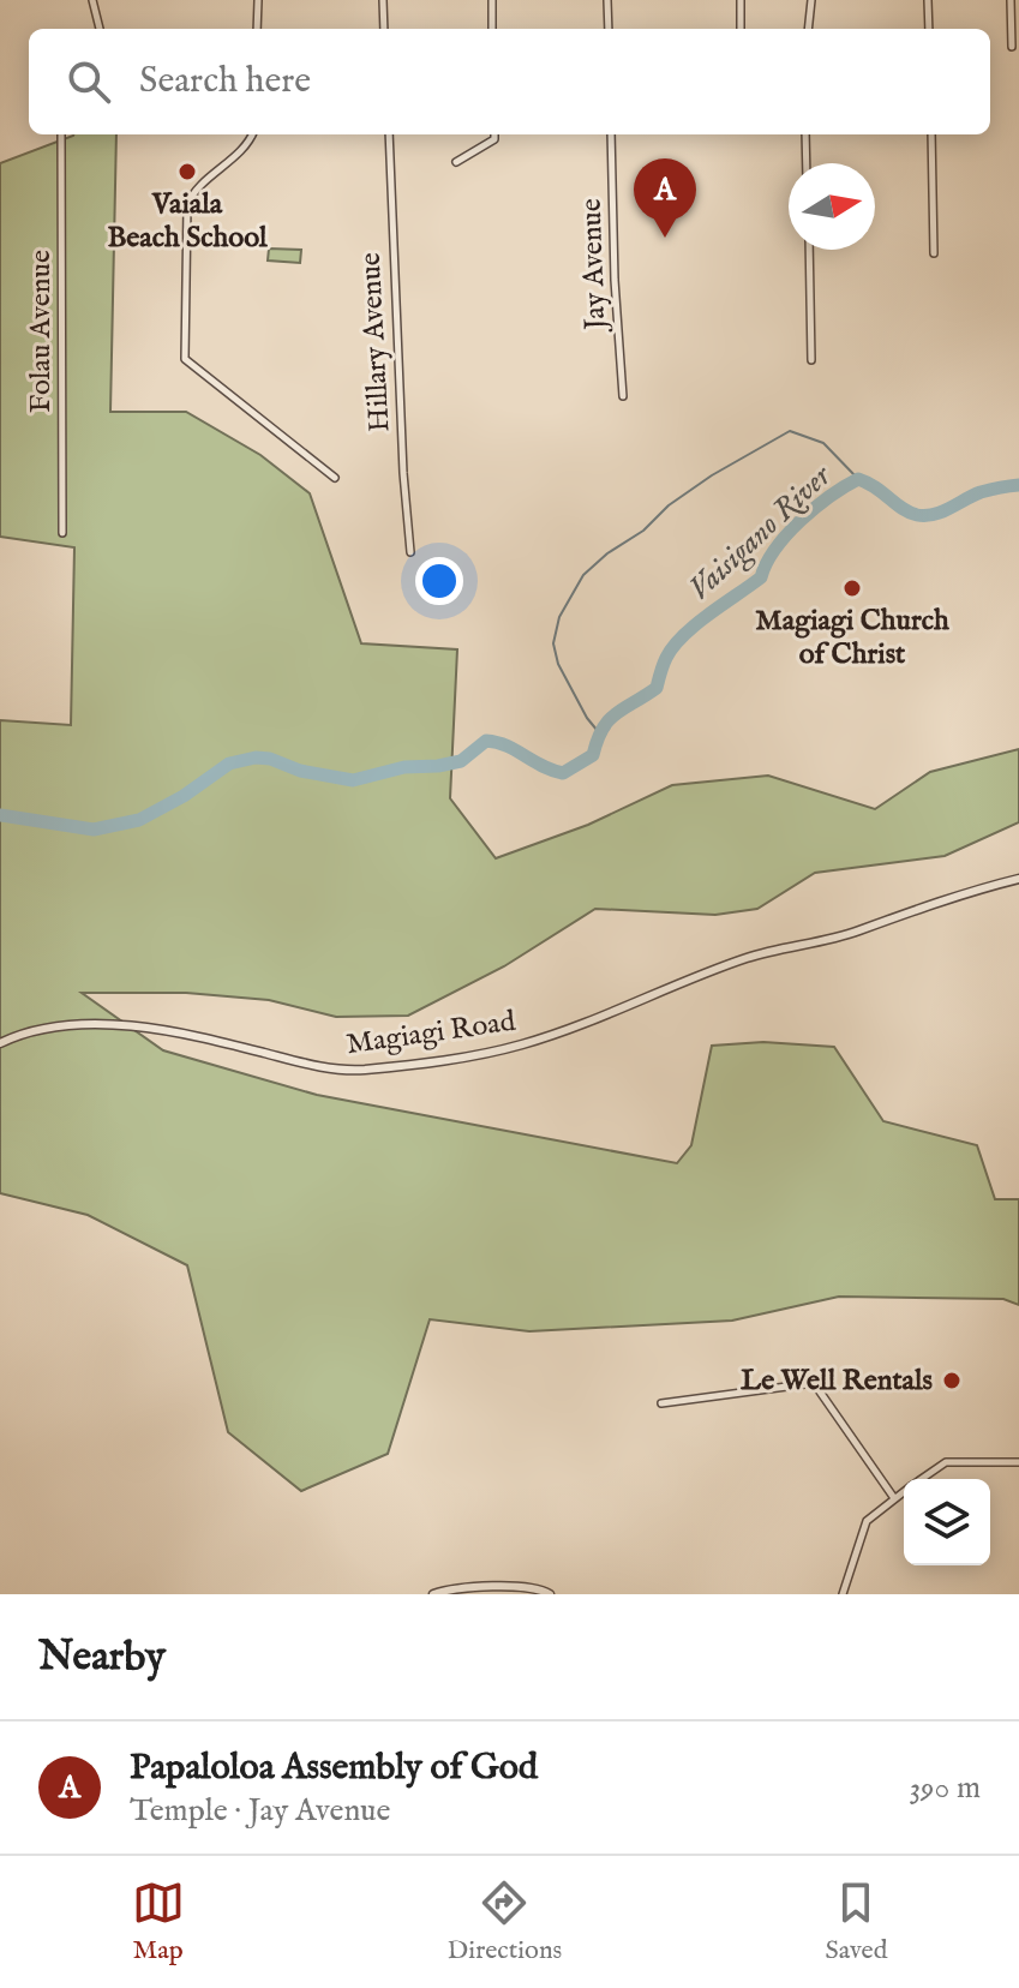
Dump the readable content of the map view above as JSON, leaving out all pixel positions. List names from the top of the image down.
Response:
{
  "streets": {
    "street": [
      "Jay Avenue",
      "Folau Avenue",
      "Hillary Avenue",
      "Magiagi Road"
    ]
  },
  "water": ["Vaisigano River"],
  "places": ["Vaiala Beach School", "Magiagi Church of Christ", "Le Well Rentals"],
  "north": "right",
  "page": {
    "search": "Search here",
    "pins": "A",
    "heading": "Nearby",
    "list": [
      {
        "mark": "A",
        "name": "Papaloloa Assembly of God",
        "note": "Temple · Jay Avenue",
        "value": "390 m"
      }
    ],
    "nav": ["Map", "Directions", "Saved"]
  }
}
